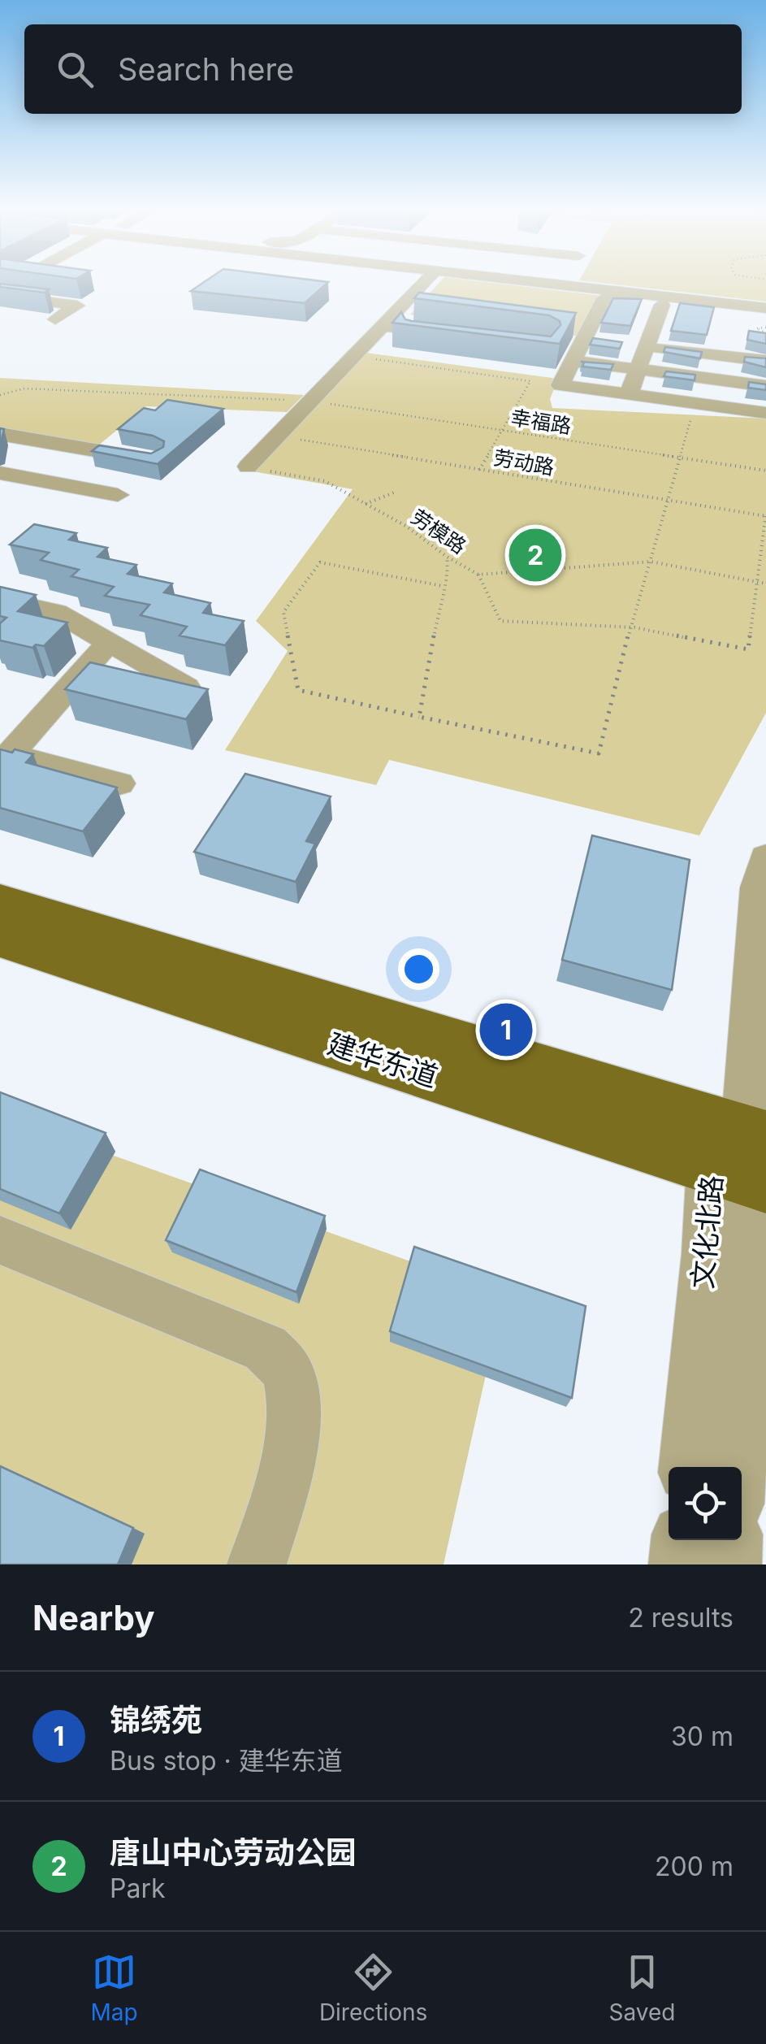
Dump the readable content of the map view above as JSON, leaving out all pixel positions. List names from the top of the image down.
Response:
{
  "streets": {
    "main road": ["建华东道"],
    "street": ["文化北路"],
    "path": ["幸福路", "劳动路", "劳模路"]
  },
  "crossings": [
    ["建华东道", "文化北路"]
  ],
  "page": {
    "search": "Search here",
    "pins": ["2", "1"],
    "heading": ["Nearby", "2 results"],
    "list": [
      {
        "mark": "1",
        "name": "锦绣苑",
        "note": "Bus stop · 建华东道",
        "value": "30 m"
      },
      {
        "mark": "2",
        "name": "唐山中心劳动公园",
        "note": "Park",
        "value": "200 m"
      }
    ],
    "nav": ["Map", "Directions", "Saved"]
  }
}
